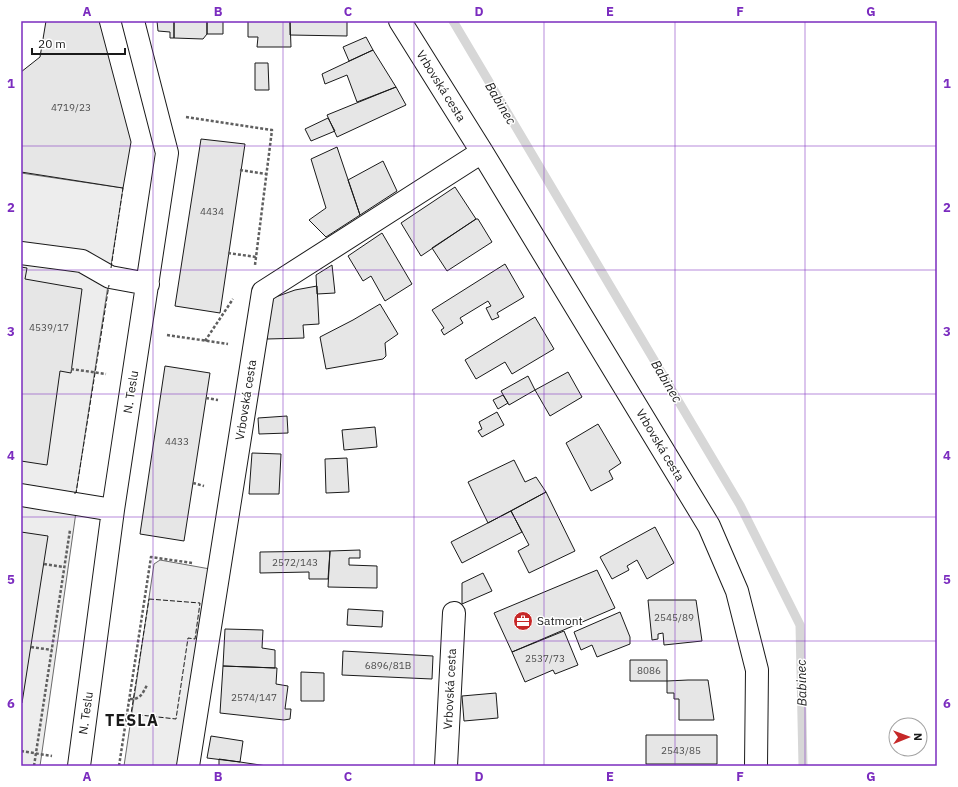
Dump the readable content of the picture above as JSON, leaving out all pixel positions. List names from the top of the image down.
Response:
{
  "streets": {
    "street": ["Vrbovská cesta", "N. Teslu"]
  },
  "districts": ["TESLA"],
  "water": ["Babinec"],
  "places": {
    "office": ["Satmont"]
  },
  "house_numbers": [
    "4719/23",
    "4434",
    "4539/17",
    "4433",
    "2572/143",
    "2545/89",
    "2537/73",
    "6896/81B",
    "8086",
    "2574/147",
    "2543/85"
  ],
  "scale_bar": "20 m",
  "north": "right",
  "grid": {
    "columns": [
      "A",
      "B",
      "C",
      "D",
      "E",
      "F",
      "G"
    ],
    "rows": [
      "1",
      "2",
      "3",
      "4",
      "5",
      "6"
    ]
  }
}
